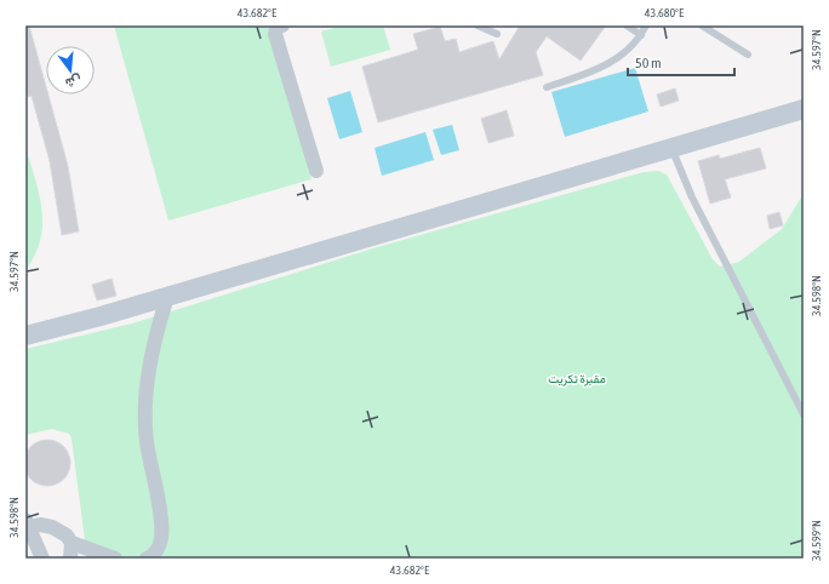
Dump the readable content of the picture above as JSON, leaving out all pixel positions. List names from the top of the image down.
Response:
{
  "parks": ["مقبرة تكريت"],
  "scale_bar": "50 m",
  "north": "bottom",
  "coordinates": [
    "43.682°E",
    "43.680°E",
    "34.597°N",
    "34.598°N",
    "34.599°N"
  ]
}
